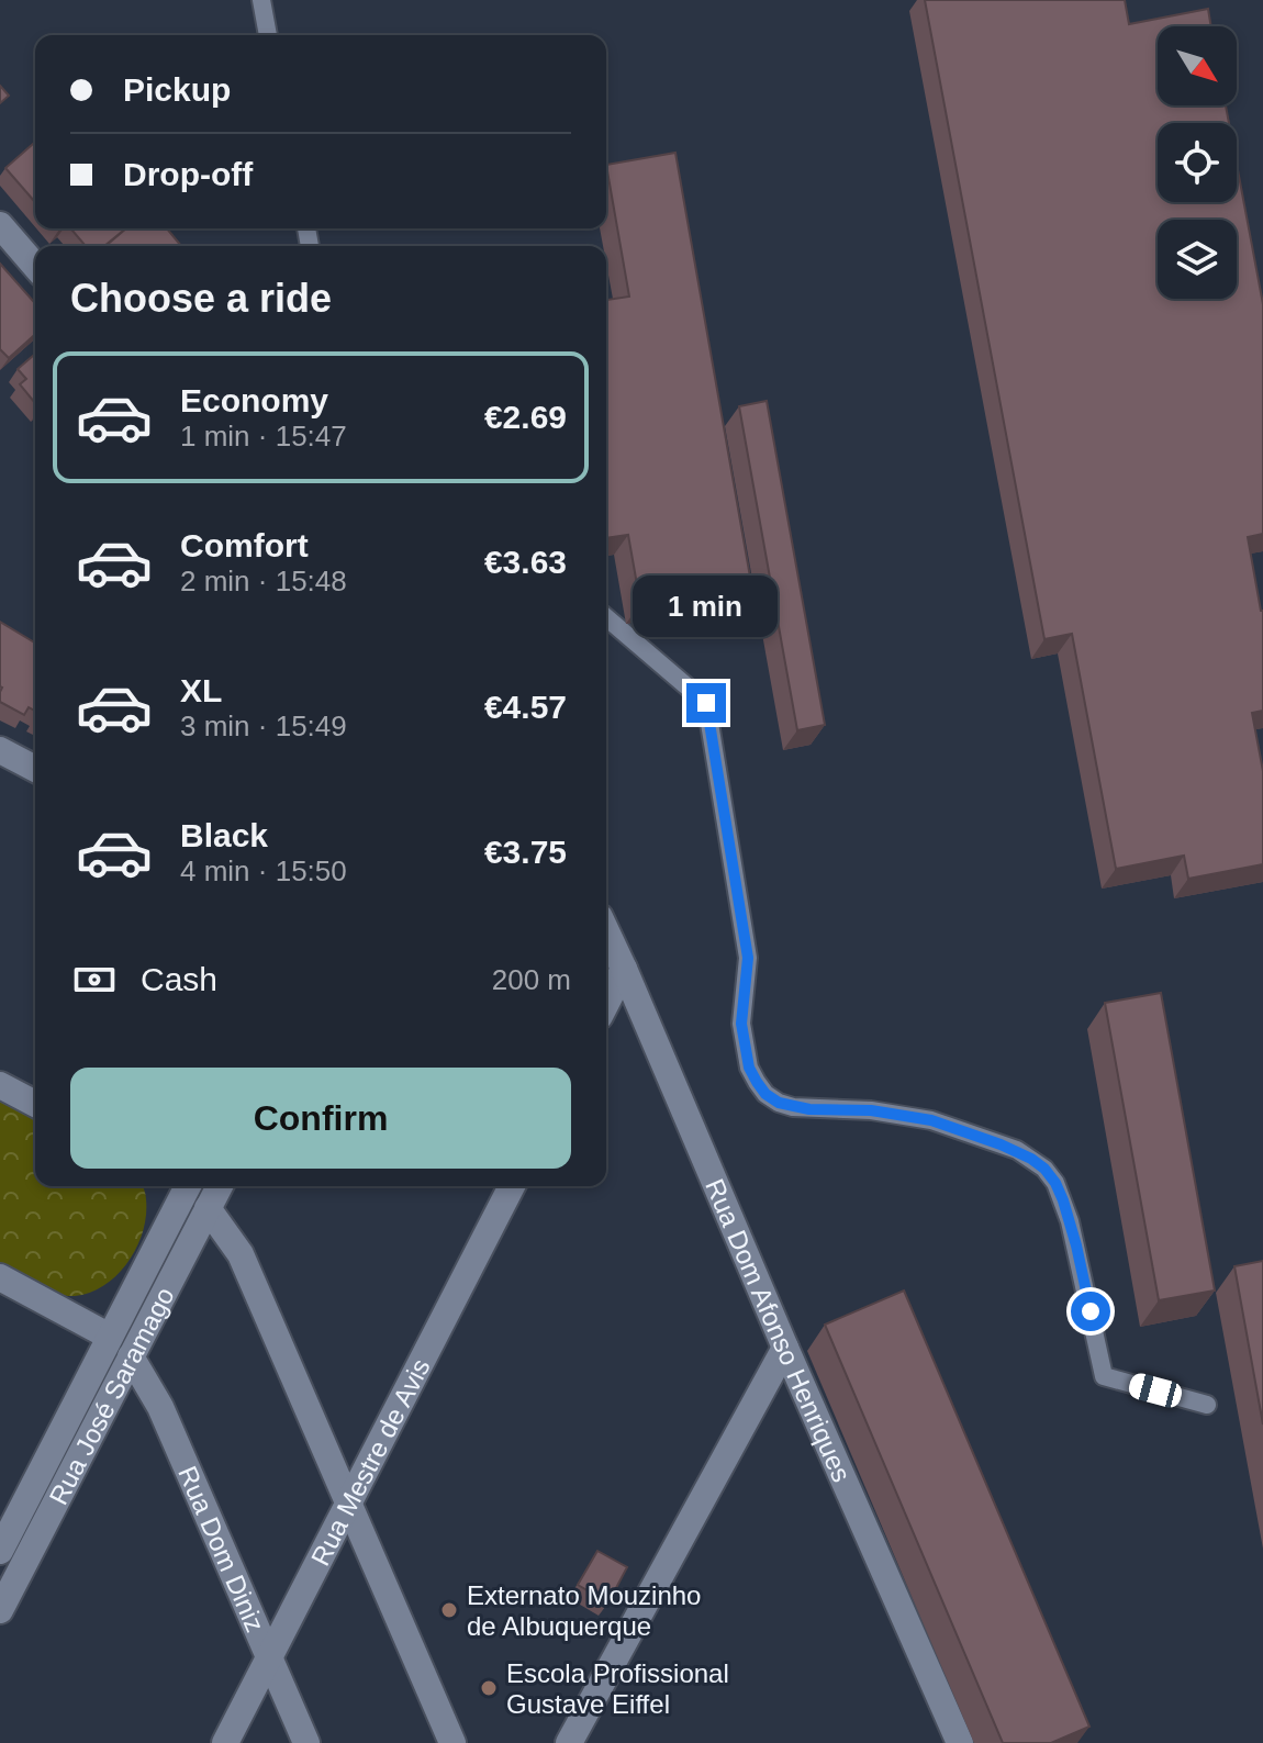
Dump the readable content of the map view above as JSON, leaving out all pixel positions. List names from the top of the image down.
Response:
{
  "streets": {
    "street": [
      "Rua Dom Afonso Henriques",
      "Rua José Saramago",
      "Rua Mestre de Avis",
      "Rua Dom Diniz"
    ]
  },
  "crossings": [
    ["Rua José Saramago", "Rua Dom Diniz"],
    ["Rua Mestre de Avis", "Rua Dom Diniz"]
  ],
  "places": ["Externato Mouzinho de Albuquerque", "Escola Profissional Gustave Eiffel"],
  "north": "bottom right",
  "page": {
    "banner": ["Pickup", "Drop-off"],
    "heading": "Choose a ride",
    "list": [
      {
        "name": "Economy",
        "note": "1 min · 15:47",
        "value": "€2.69"
      },
      {
        "name": "Comfort",
        "note": "2 min · 15:48",
        "value": "€3.63"
      },
      {
        "name": "XL",
        "note": "3 min · 15:49",
        "value": "€4.57"
      },
      {
        "name": "Black",
        "note": "4 min · 15:50",
        "value": "€3.75"
      }
    ],
    "bubble": "1 min",
    "pay": ["Cash", "200 m"],
    "buttons": "Confirm"
  }
}
